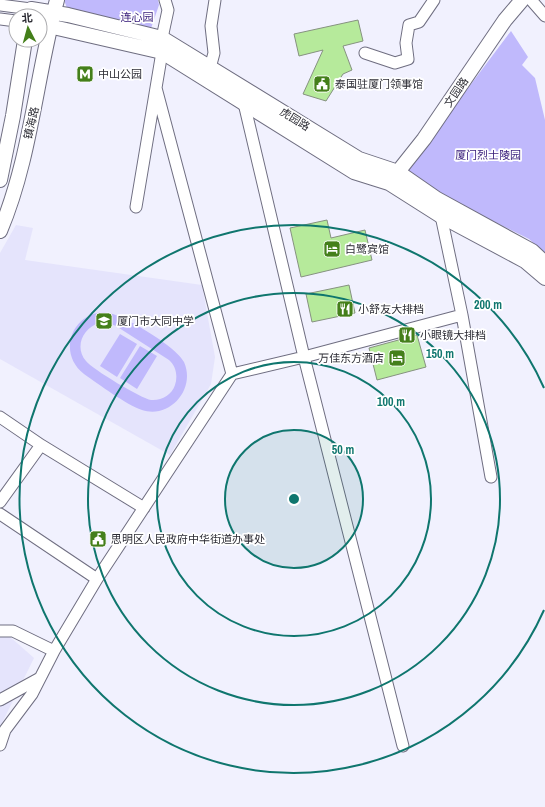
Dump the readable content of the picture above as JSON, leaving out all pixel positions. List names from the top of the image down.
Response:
{
  "streets": {
    "main road": ["文园路", "虎园路", "镇海路"]
  },
  "crossings": [
    ["文园路", "虎园路"],
    ["虎园路", "镇海路"]
  ],
  "parks": ["连心园", "厦门烈士陵园"],
  "places": {
    "metro station": ["中山公园"],
    "public building": ["泰国驻厦门领事馆", "思明区人民政府中华街道办事处"],
    "hotel": ["白鹭宾馆", "万佳东方酒店"],
    "restaurant": ["小舒友大排档", "小眼镜大排档"],
    "school or university": ["厦门市大同中学"]
  },
  "north": "top",
  "rings": [
    "200 m",
    "150 m",
    "100 m",
    "50 m"
  ]
}
